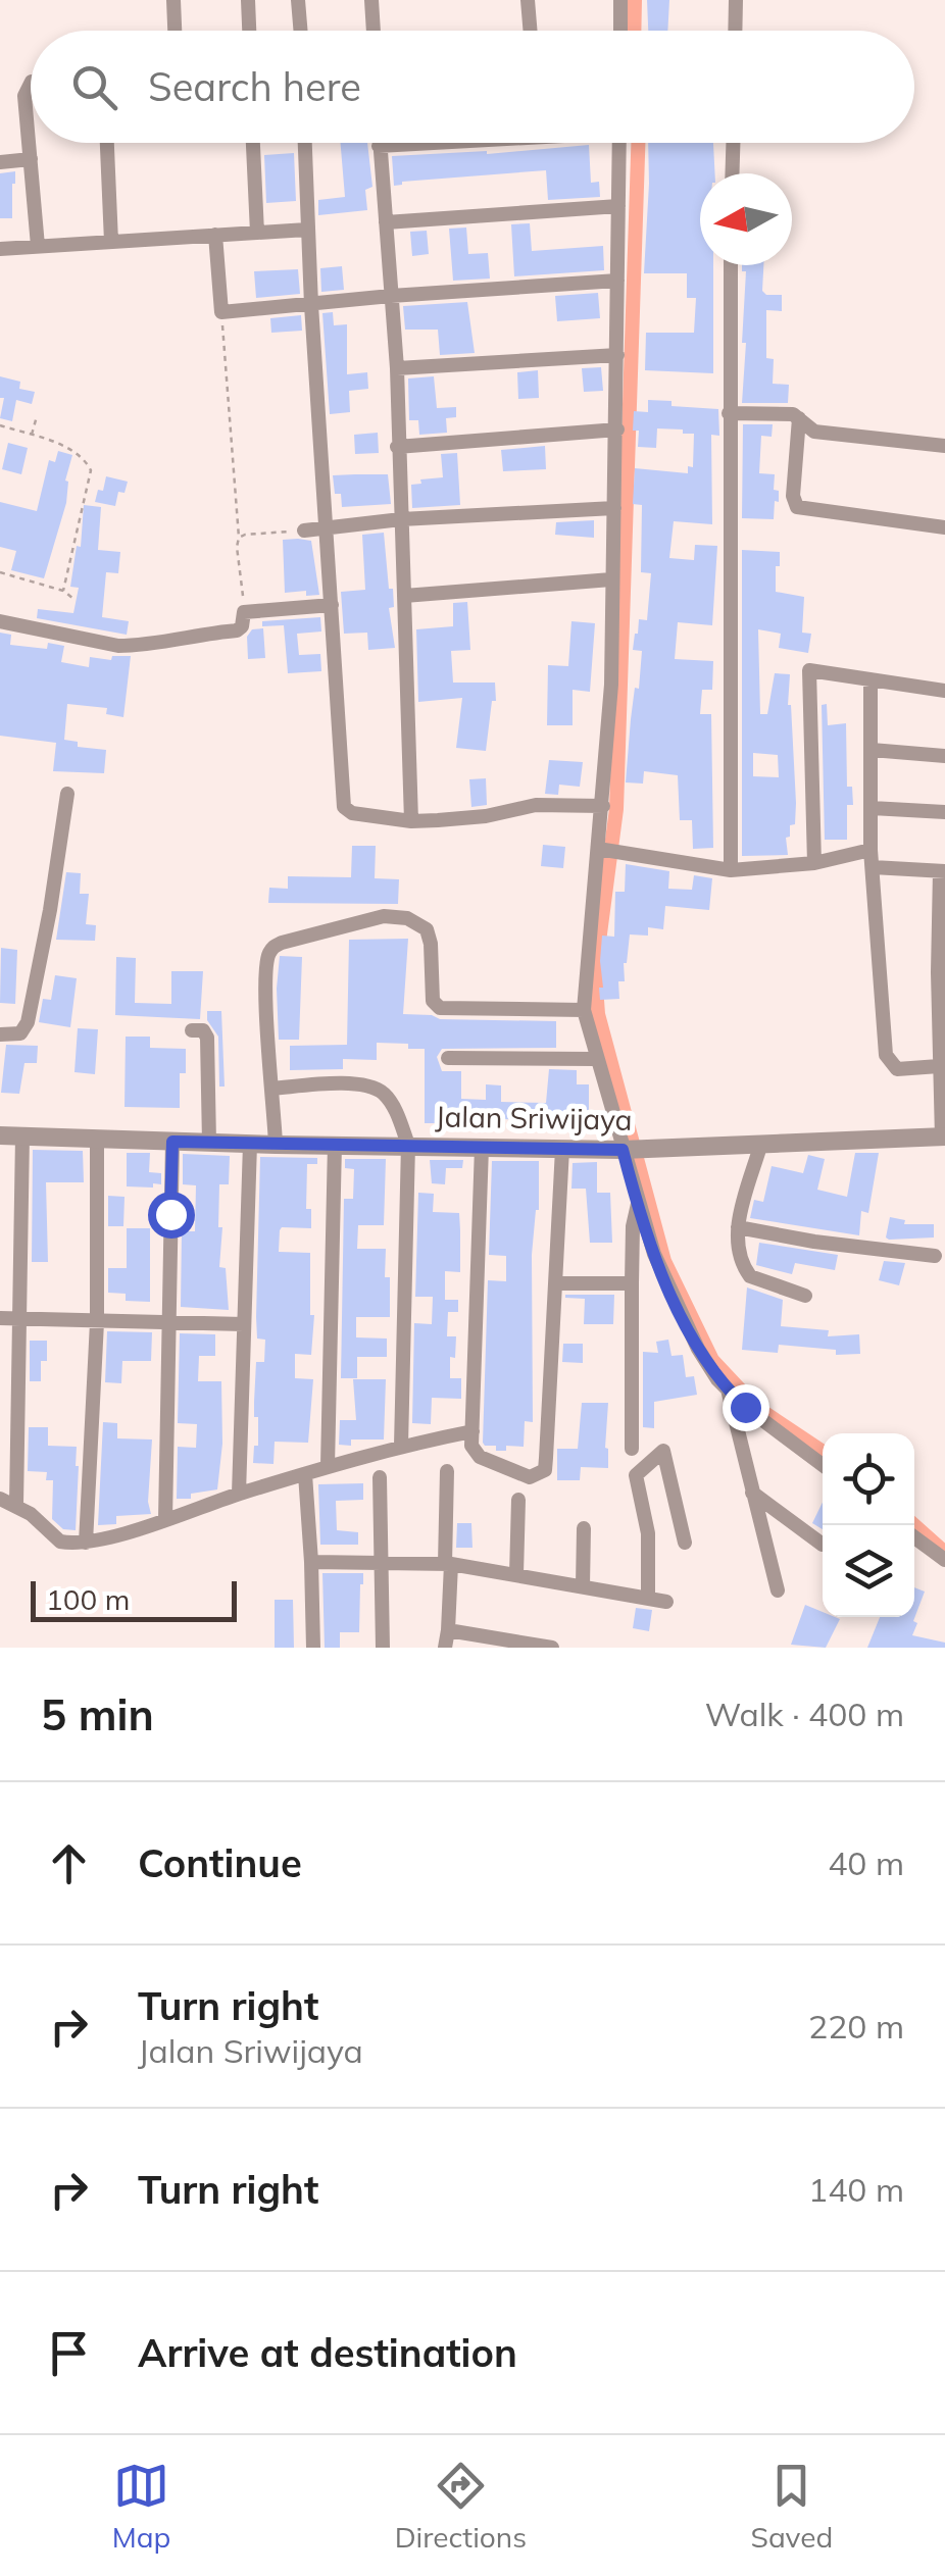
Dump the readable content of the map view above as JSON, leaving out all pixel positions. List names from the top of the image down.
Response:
{
  "streets": {
    "street": ["Jalan Sriwijaya"]
  },
  "scale_bar": "100 m",
  "north": "left",
  "page": {
    "search": "Search here",
    "scale": "100 m",
    "heading": ["5 min", "Walk · 400 m"],
    "list": [
      ["Continue", "40 m"],
      ["Turn right", "Jalan Sriwijaya", "220 m"],
      ["Turn right", "140 m"],
      "Arrive at destination"
    ],
    "nav": ["Map", "Directions", "Saved"]
  }
}
